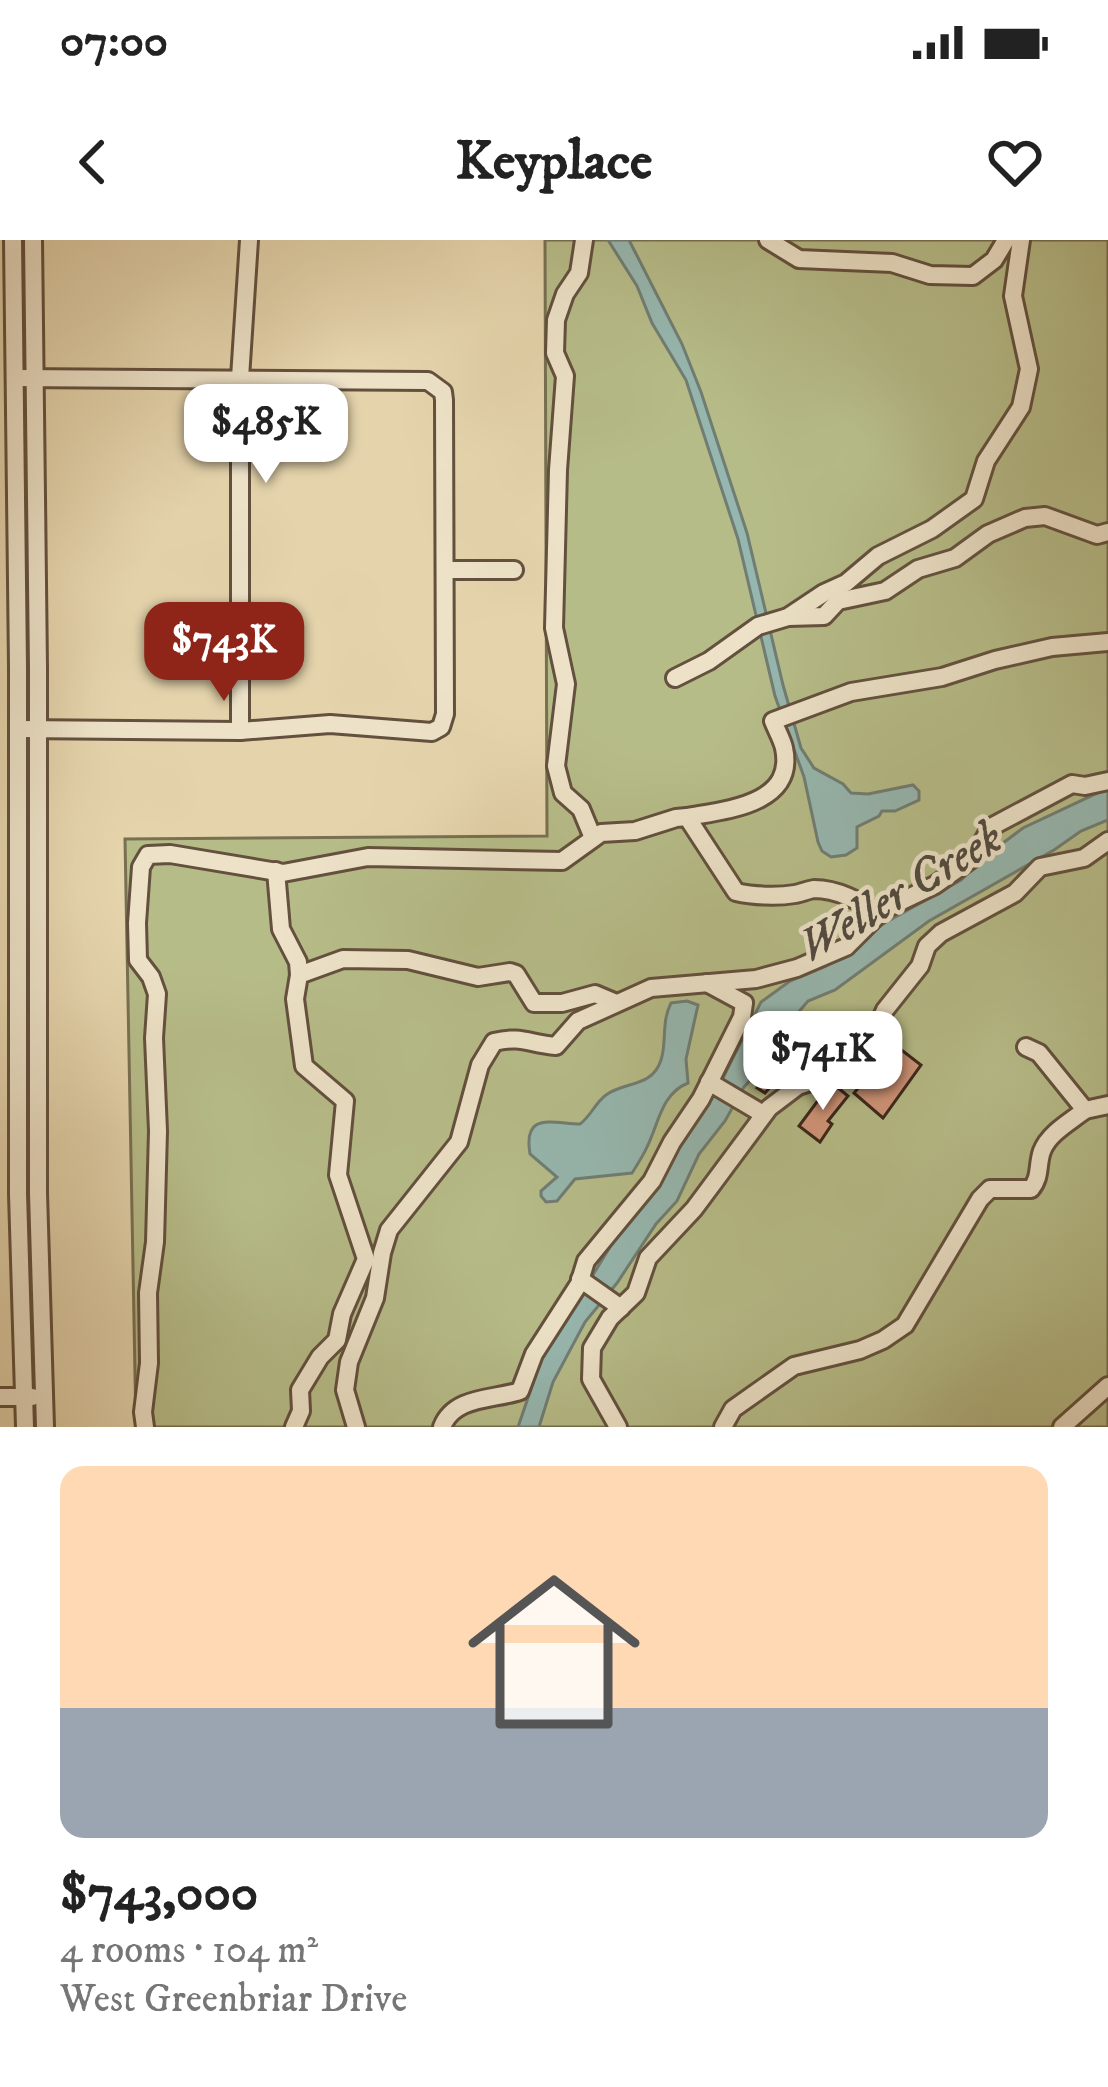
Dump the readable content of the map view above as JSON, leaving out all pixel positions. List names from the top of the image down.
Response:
{
  "water": ["Weller Creek"],
  "page": {
    "status": "07:00",
    "header": "Keyplace",
    "price": ["$485K", "$743K", "$741K"],
    "list": [
      {
        "name": "$743,000",
        "note": "4 rooms · 104 m² · West Greenbriar Drive"
      }
    ]
  }
}
